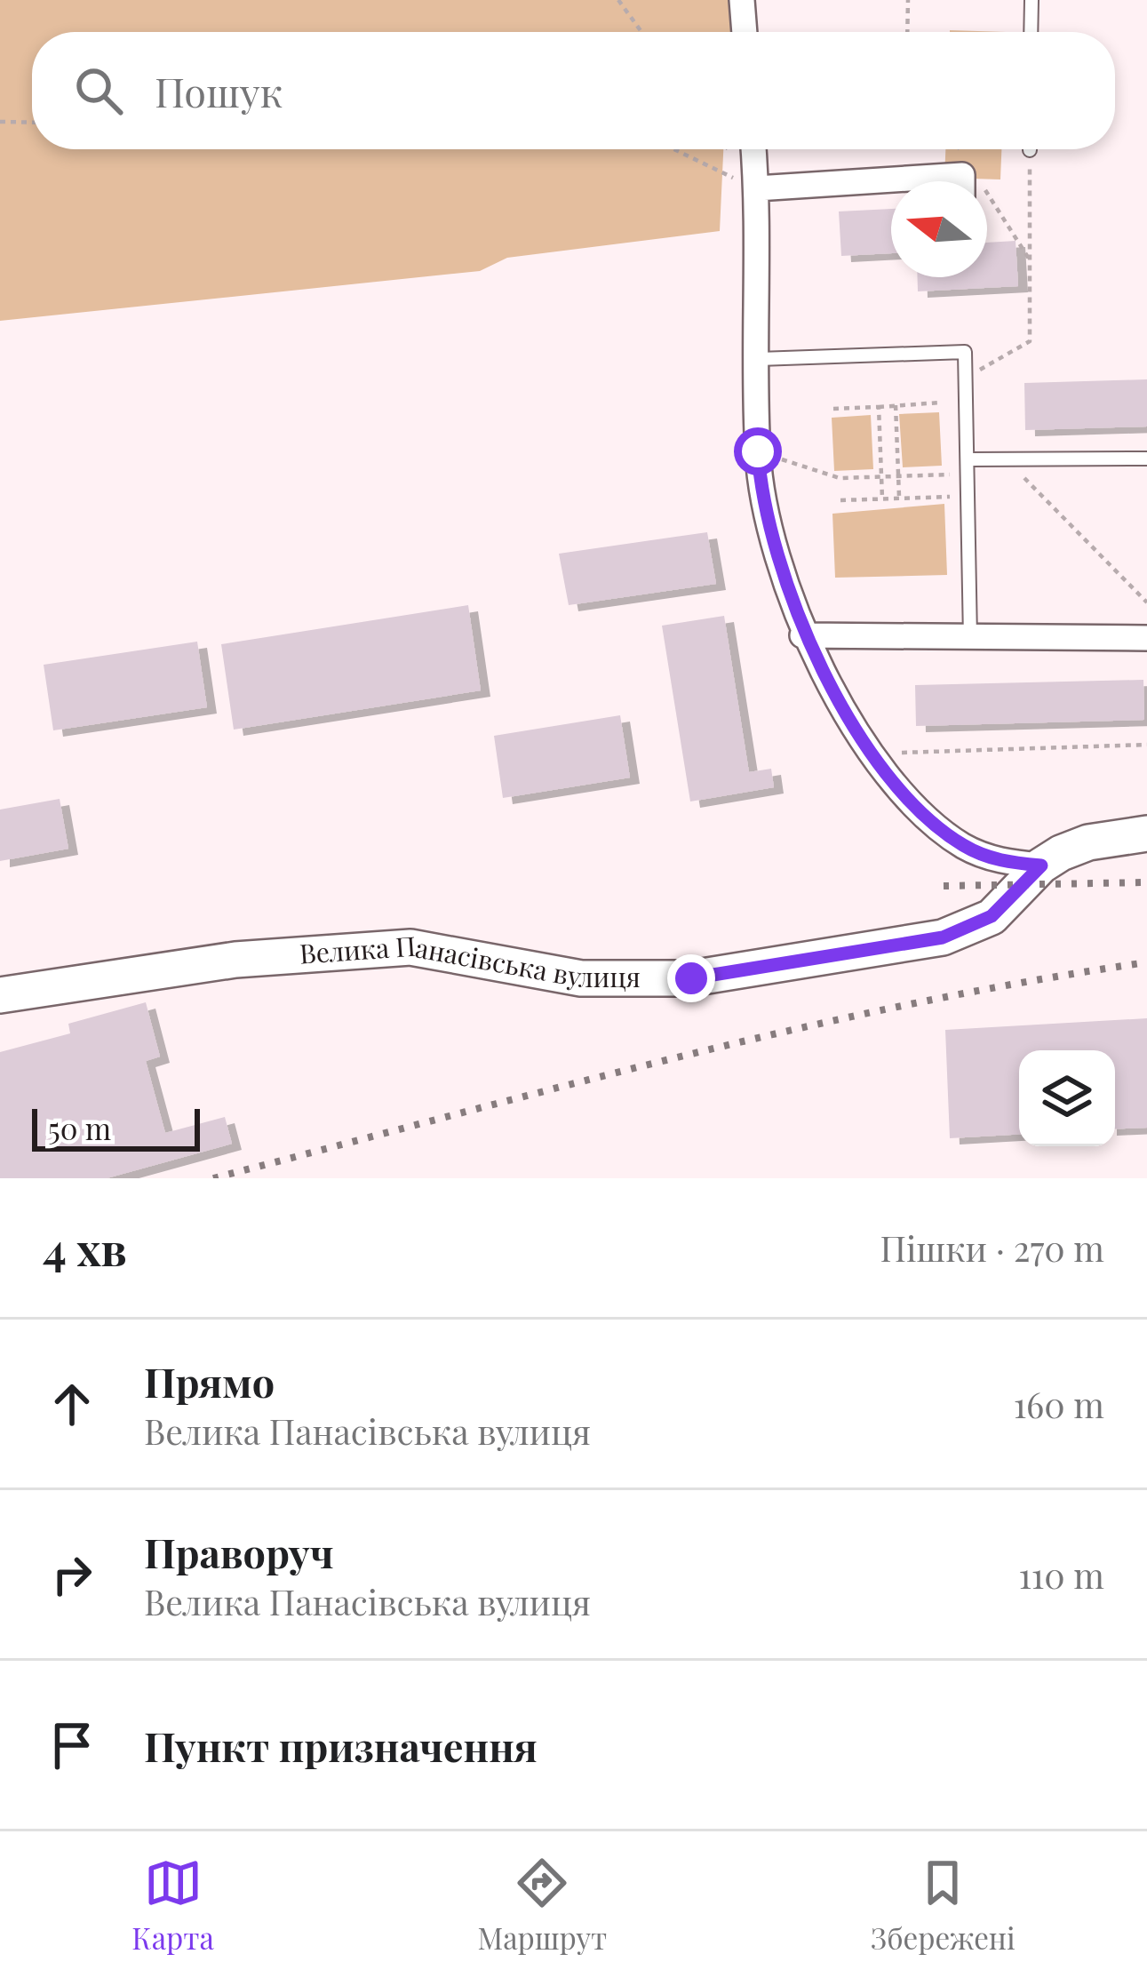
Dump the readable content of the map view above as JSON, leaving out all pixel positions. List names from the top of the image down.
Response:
{
  "streets": {
    "street": ["Велика Панасівська вулиця"]
  },
  "scale_bar": "50 m",
  "north": "left",
  "page": {
    "search": "Пошук",
    "scale": "50 m",
    "heading": ["4 хв", "Пішки · 270 m"],
    "list": [
      ["Прямо", "Велика Панасівська вулиця", "160 m"],
      ["Праворуч", "Велика Панасівська вулиця", "110 m"],
      "Пункт призначення"
    ],
    "nav": ["Карта", "Маршрут", "Збережені"]
  }
}
